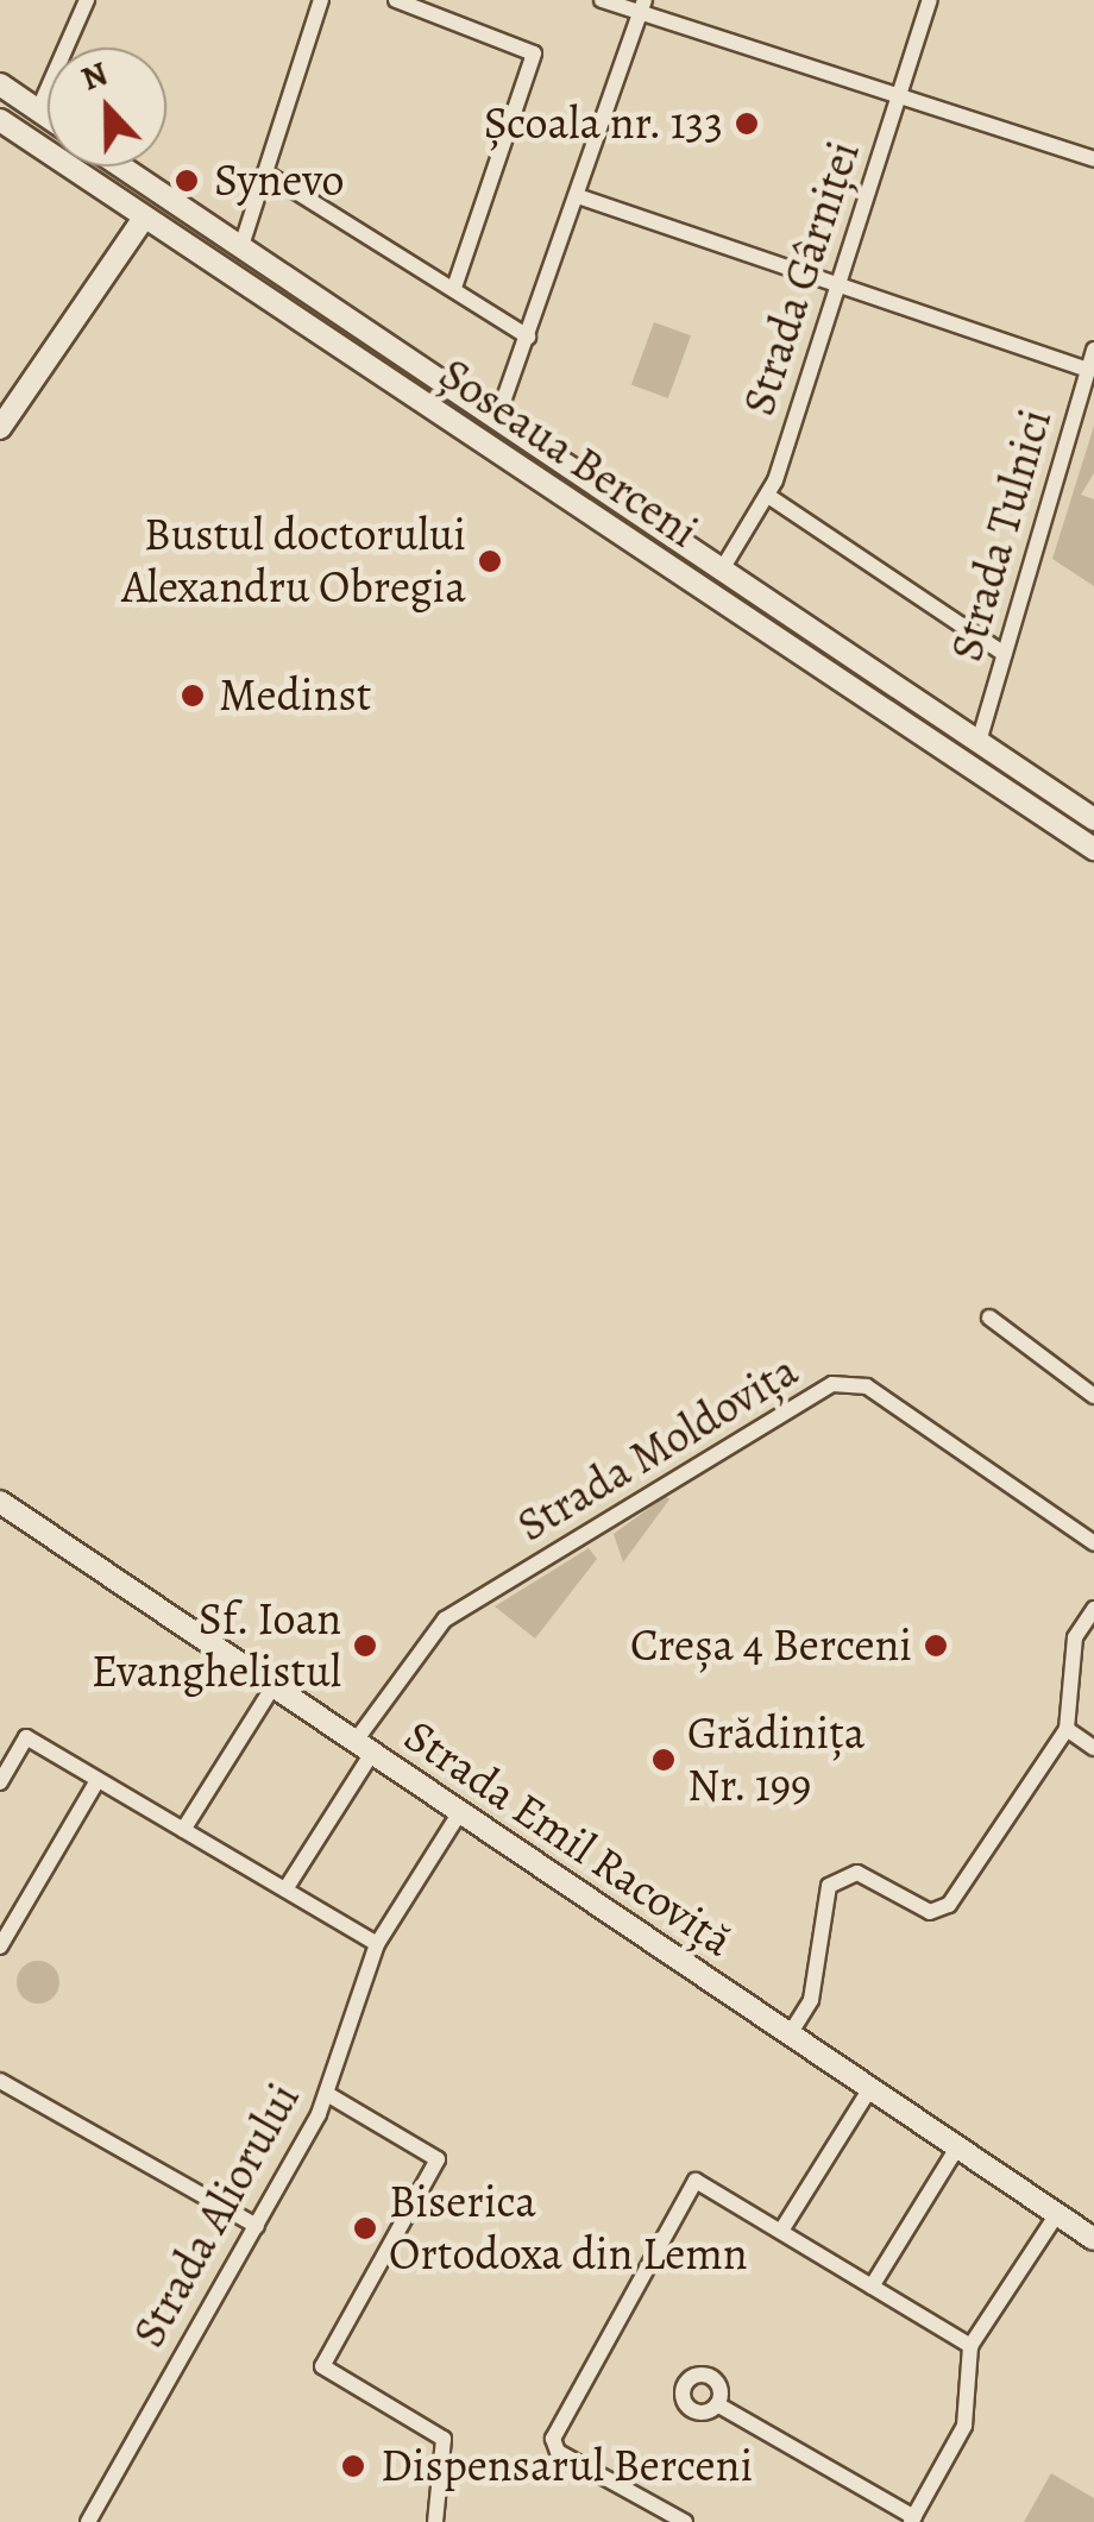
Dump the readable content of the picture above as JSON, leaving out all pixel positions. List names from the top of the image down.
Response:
{
  "streets": {
    "main road": ["Șoseaua Berceni", "Strada Emil Racoviță"],
    "street": [
      "Strada Gârniței",
      "Strada Tulnici",
      "Strada Moldovița",
      "Strada Aliorului"
    ]
  },
  "crossings": [
    ["Strada Gârniței", "Șoseaua Berceni"],
    ["Șoseaua Berceni", "Strada Tulnici"],
    ["Strada Moldovița", "Strada Emil Racoviță"],
    ["Strada Emil Racoviță", "Strada Aliorului"]
  ],
  "places": [
    "Școala nr. 133",
    "Synevo",
    "Bustul doctorului Alexandru Obregia",
    "Medinst",
    "Sf. Ioan Evanghelistul",
    "Creșa 4 Berceni",
    "Grădinița Nr. 199",
    "Biserica Ortodoxa din Lemn",
    "Dispensarul Berceni"
  ],
  "north": "top"
}
